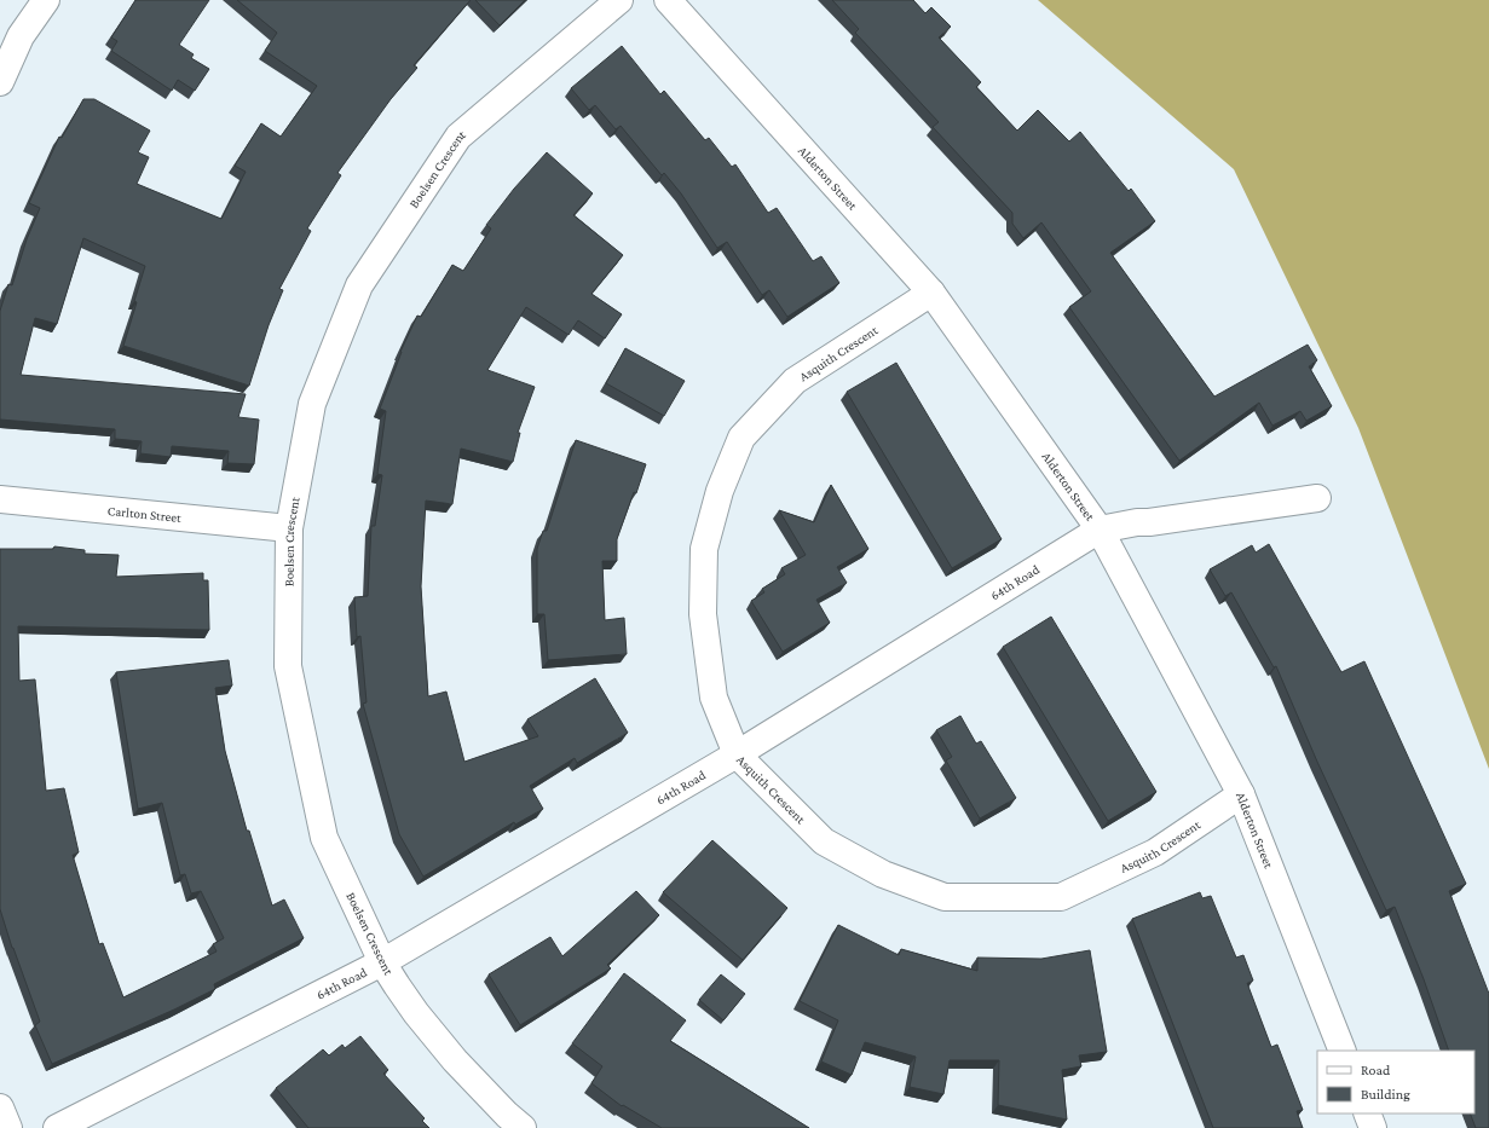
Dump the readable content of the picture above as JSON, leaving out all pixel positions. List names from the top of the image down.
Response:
{
  "streets": {
    "street": [
      "Boelsen Crescent",
      "Alderton Street",
      "Asquith Crescent",
      "Carlton Street",
      "64th Road"
    ]
  },
  "crossings": [
    ["Boelsen Crescent", "Carlton Street"],
    ["Boelsen Crescent", "64th Road"],
    ["Alderton Street", "Asquith Crescent"],
    ["Alderton Street", "64th Road"],
    ["Asquith Crescent", "64th Road"]
  ],
  "legend": ["Road", "Building"]
}
